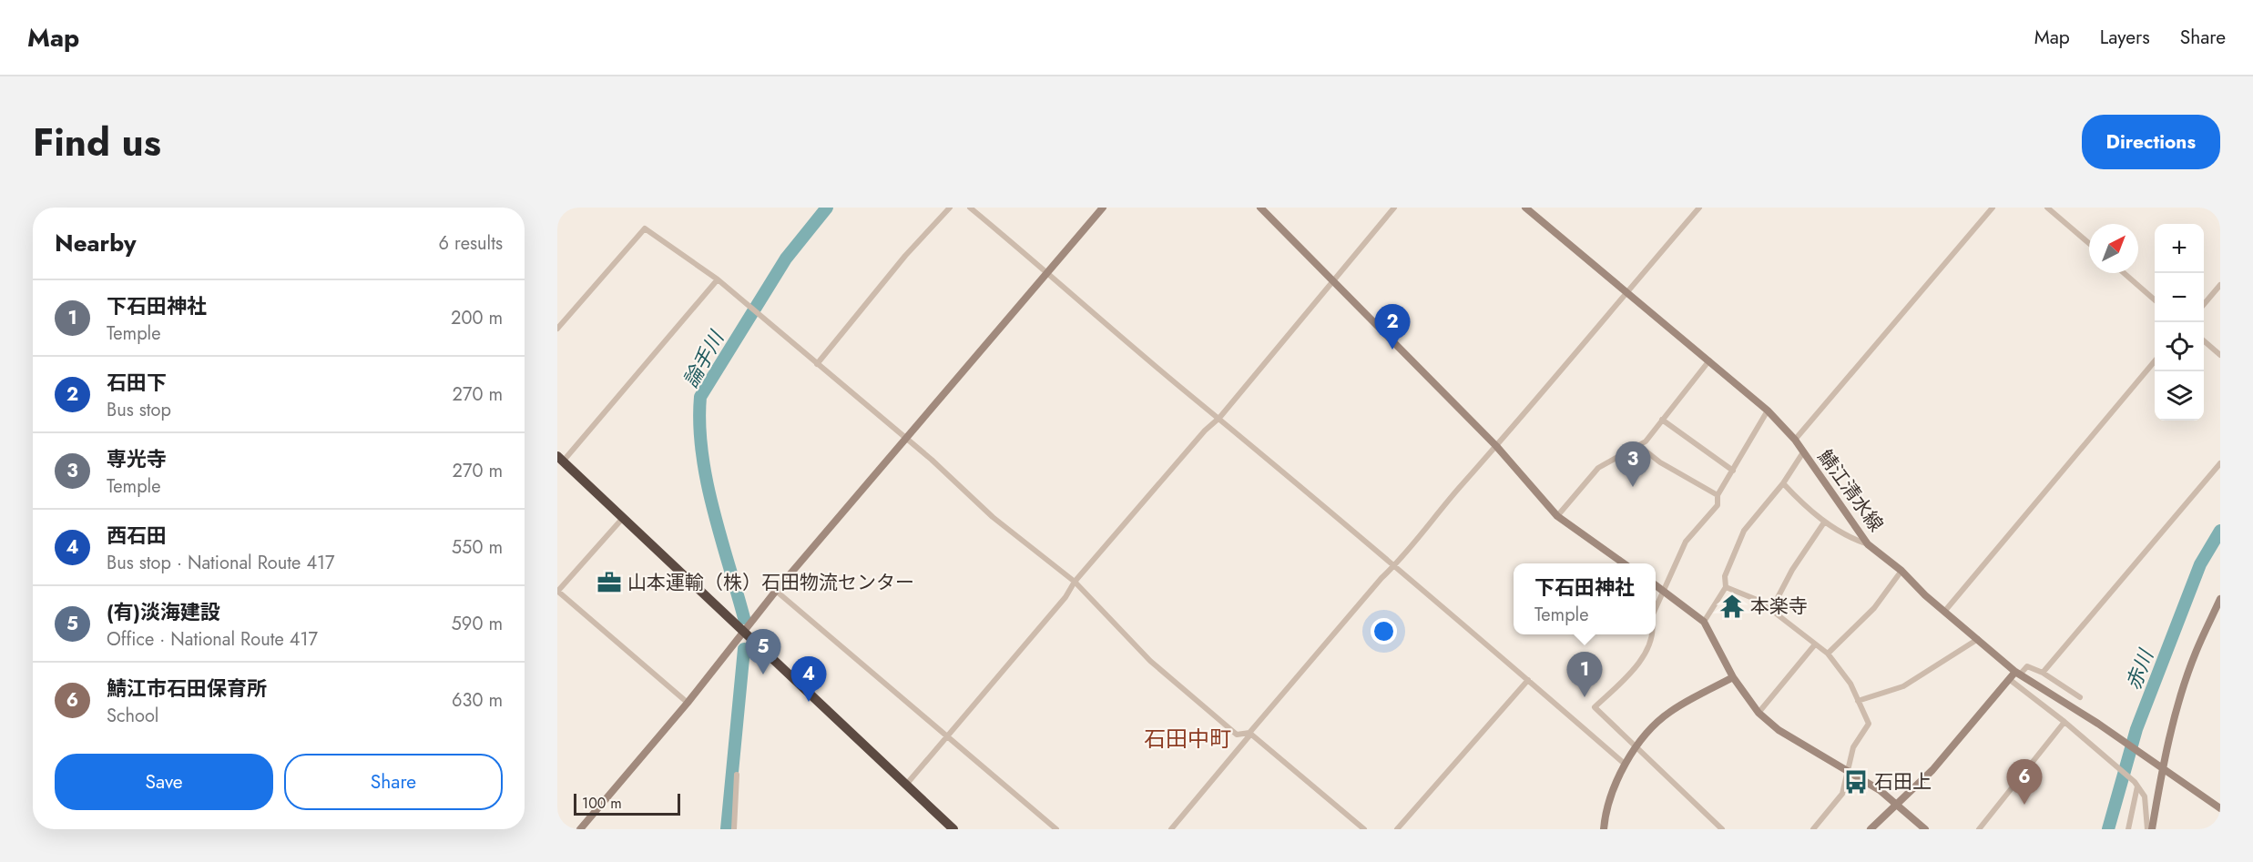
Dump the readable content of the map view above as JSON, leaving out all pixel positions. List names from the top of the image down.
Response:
{
  "streets": {
    "street": ["鯖江清水線"]
  },
  "districts": ["石田中町"],
  "water": ["論手川", "赤川"],
  "places": {
    "office": ["山本運輸（株）石田物流センター"],
    "temple": ["本楽寺"],
    "bus stop": ["石田上"]
  },
  "scale_bar": "100 m",
  "north": "top right",
  "page": {
    "header": "Map",
    "nav": ["Map", "Layers", "Share"],
    "title": "Find us",
    "buttons": [
      "Directions",
      ["Save", "Share"]
    ],
    "heading": ["Nearby", "6 results"],
    "map_buttons": ["+", "−"],
    "list": [
      {
        "mark": "1",
        "name": "下石田神社",
        "note": "Temple",
        "value": "200 m"
      },
      {
        "mark": "2",
        "name": "石田下",
        "note": "Bus stop",
        "value": "270 m"
      },
      {
        "mark": "3",
        "name": "専光寺",
        "note": "Temple",
        "value": "270 m"
      },
      {
        "mark": "4",
        "name": "西石田",
        "note": "Bus stop · National Route 417",
        "value": "550 m"
      },
      {
        "mark": "5",
        "name": "(有)淡海建設",
        "note": "Office · National Route 417",
        "value": "590 m"
      },
      {
        "mark": "6",
        "name": "鯖江市石田保育所",
        "note": "School",
        "value": "630 m"
      }
    ],
    "pins": [
      "2",
      "3",
      "5",
      "1",
      "4",
      "6"
    ],
    "popup": ["下石田神社", "Temple"],
    "scale": "100 m"
  }
}
